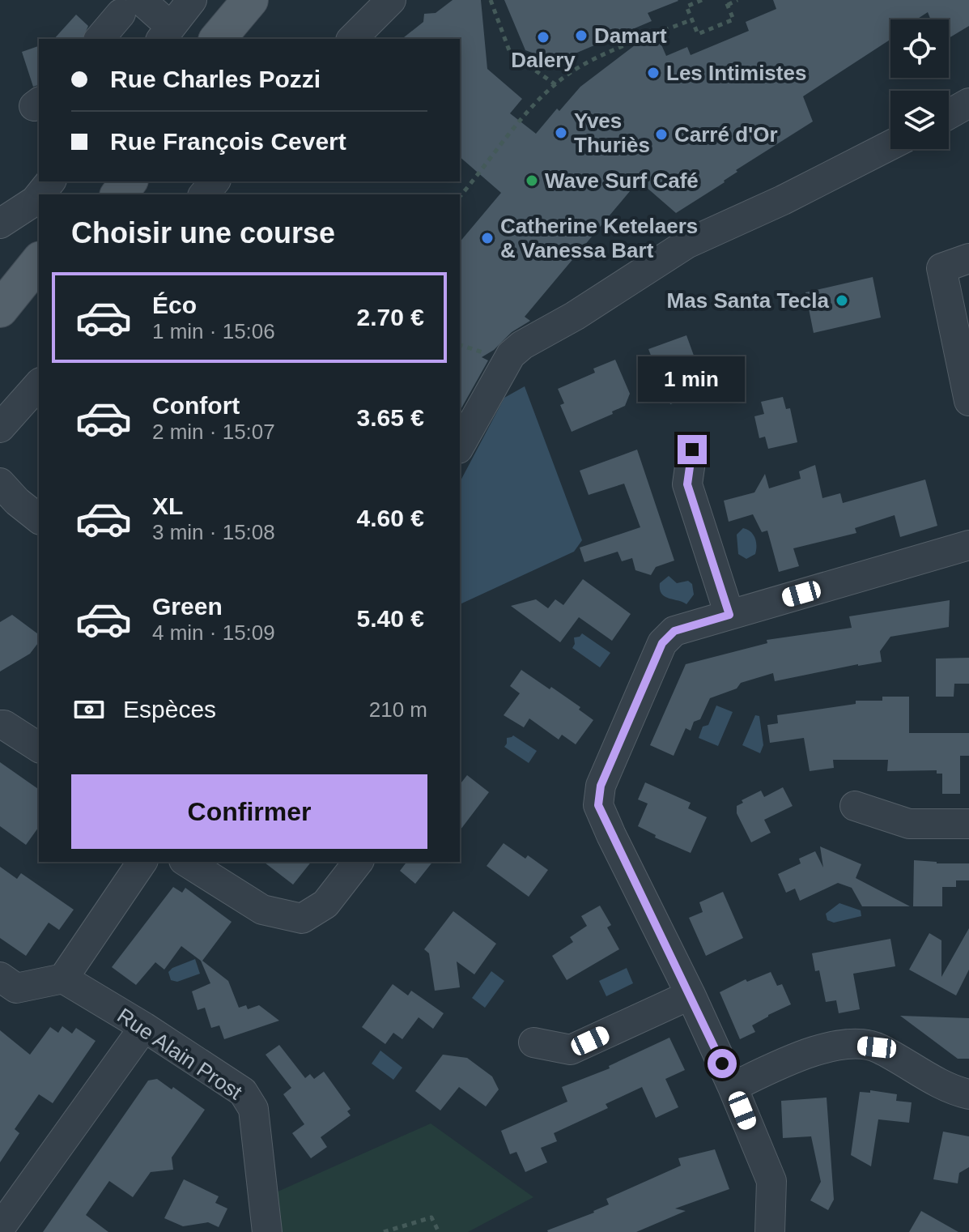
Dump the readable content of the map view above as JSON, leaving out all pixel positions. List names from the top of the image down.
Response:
{
  "streets": {
    "street": ["Rue Alain Prost"]
  },
  "places": [
    "Damart",
    "Dalery",
    "Les Intimistes",
    "Yves Thuriès",
    "Carré d'Or",
    "Wave Surf Café",
    "Catherine Ketelaers & Vanessa Bart",
    "Mas Santa Tecla"
  ],
  "page": {
    "banner": ["Rue Charles Pozzi", "Rue François Cevert"],
    "heading": "Choisir une course",
    "list": [
      {
        "name": "Éco",
        "note": "1 min · 15:06",
        "value": "2.70 €"
      },
      {
        "name": "Confort",
        "note": "2 min · 15:07",
        "value": "3.65 €"
      },
      {
        "name": "XL",
        "note": "3 min · 15:08",
        "value": "4.60 €"
      },
      {
        "name": "Green",
        "note": "4 min · 15:09",
        "value": "5.40 €"
      }
    ],
    "bubble": "1 min",
    "pay": ["Espèces", "210 m"],
    "buttons": "Confirmer"
  }
}
